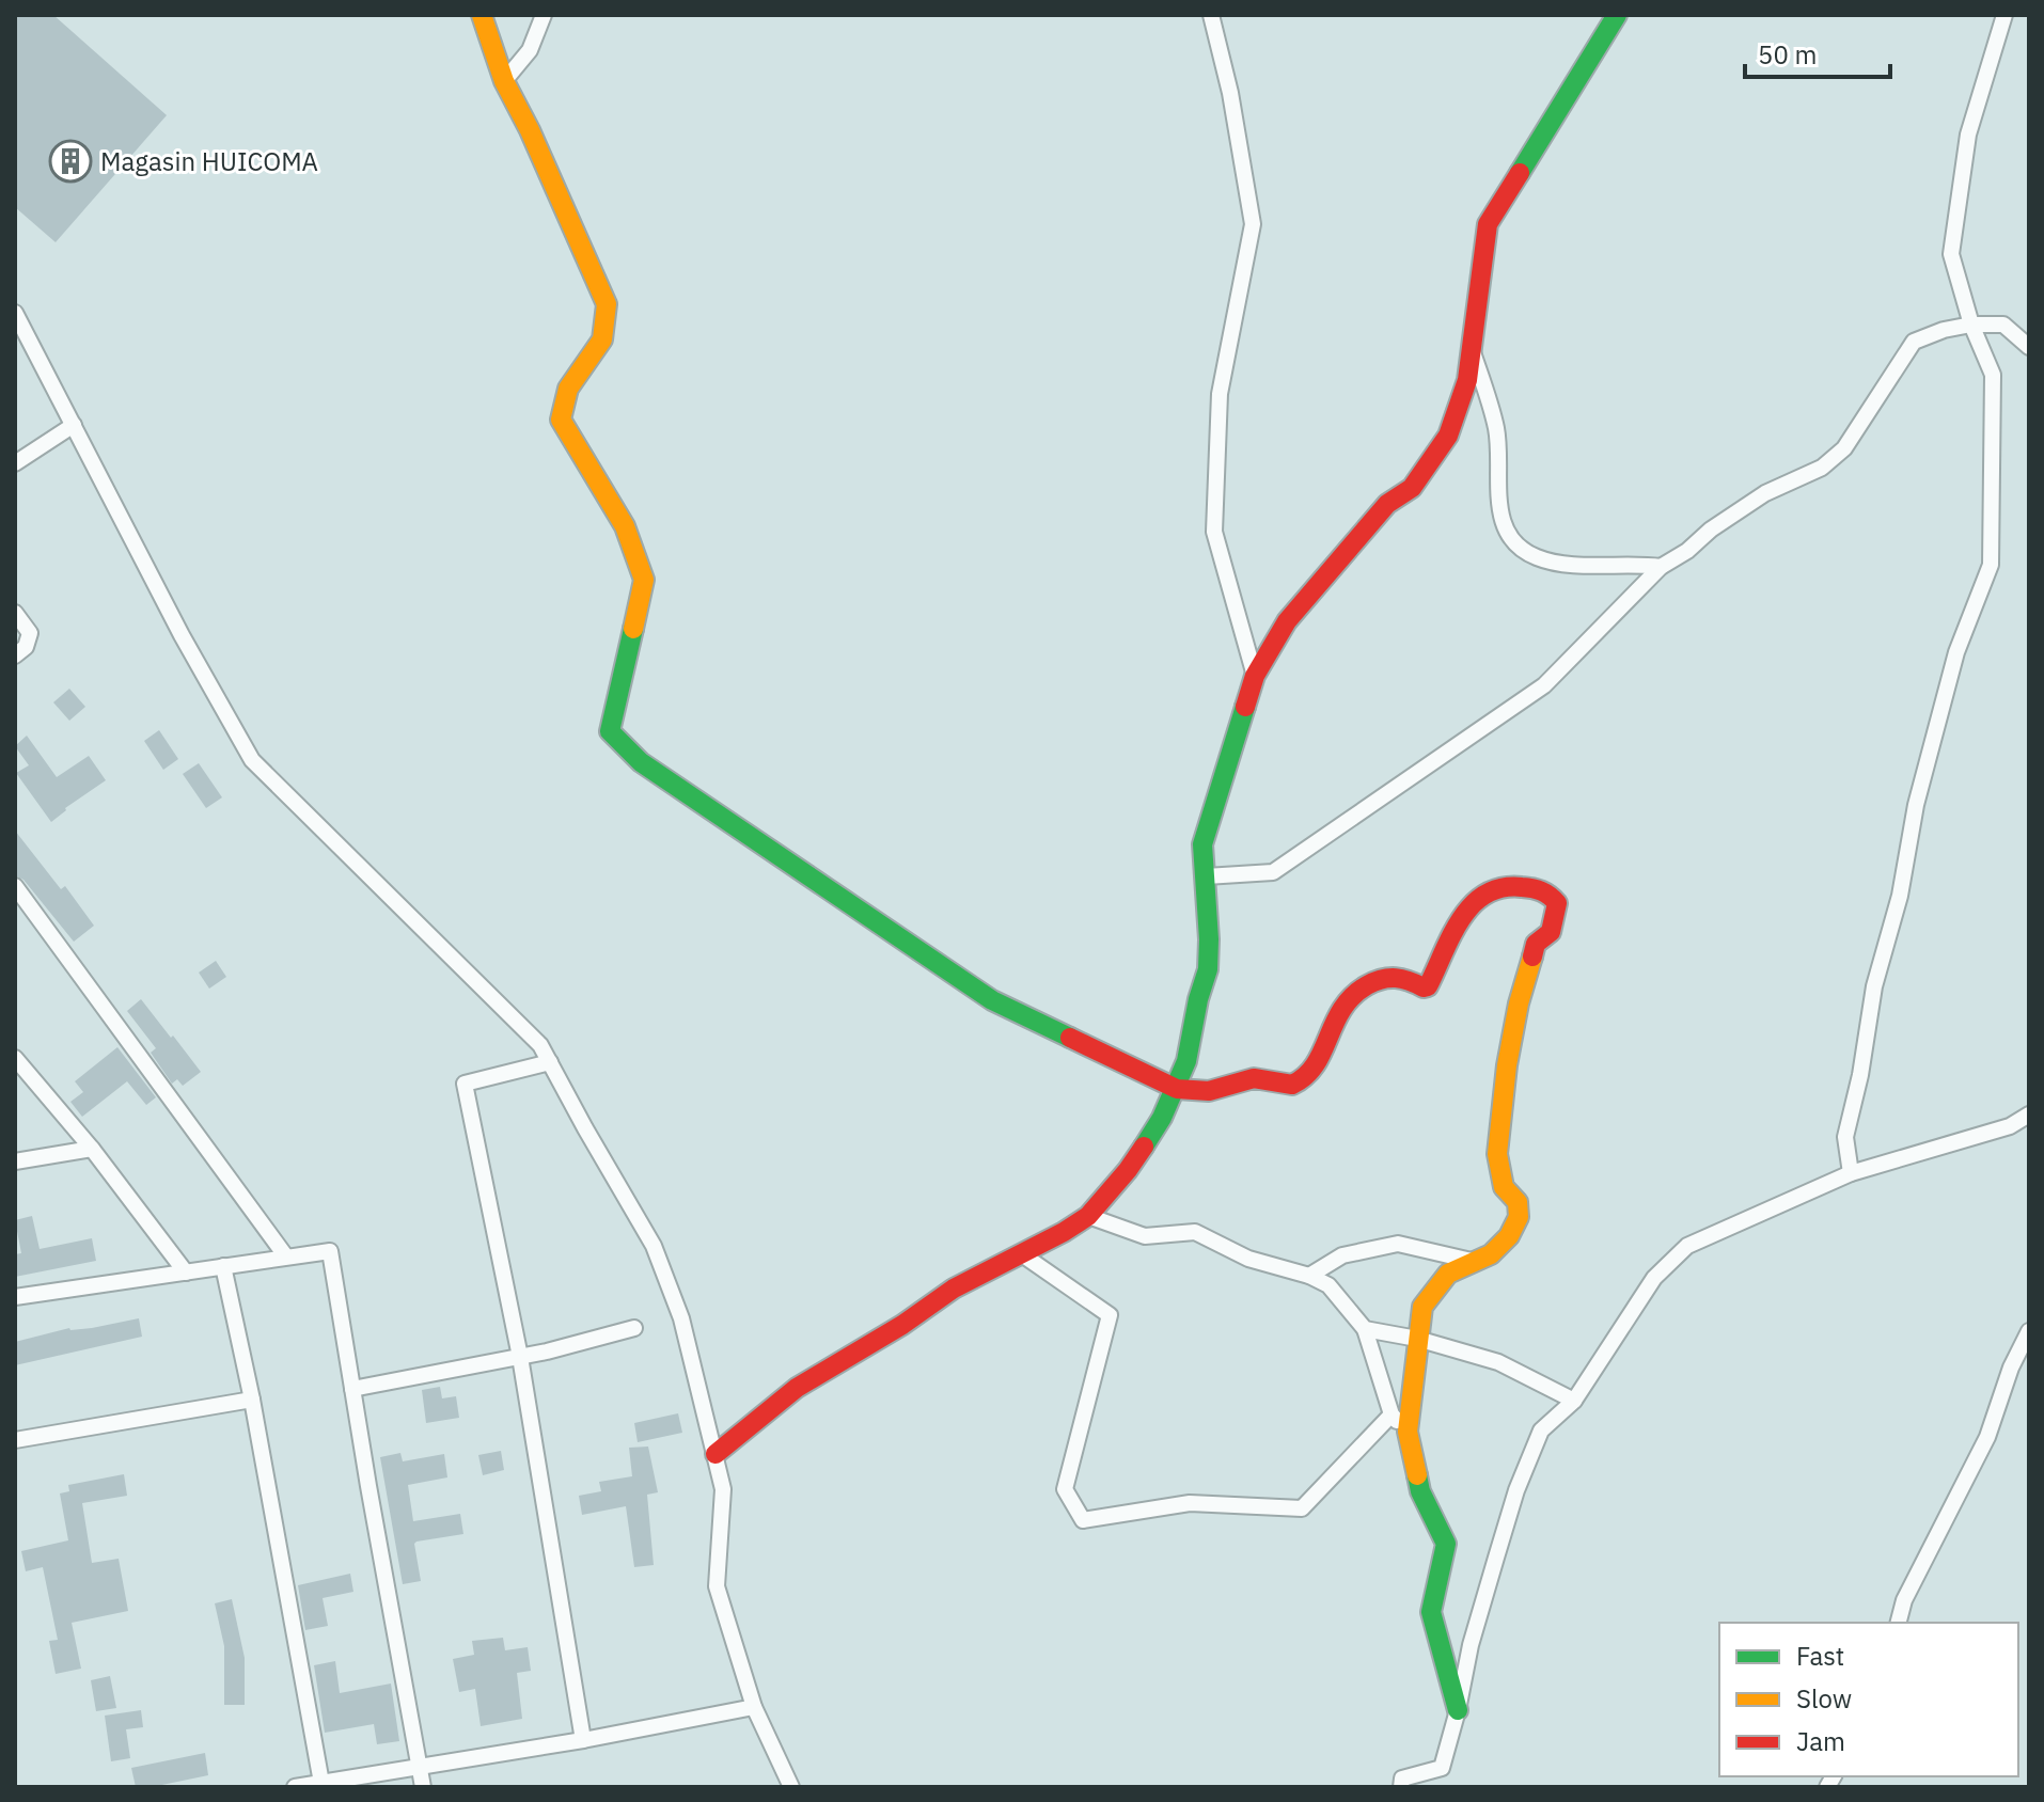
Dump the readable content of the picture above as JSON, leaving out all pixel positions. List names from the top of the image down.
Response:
{
  "places": {
    "building": ["Magasin HUICOMA"]
  },
  "legend": ["Fast", "Slow", "Jam"],
  "scale_bar": "50 m"
}
